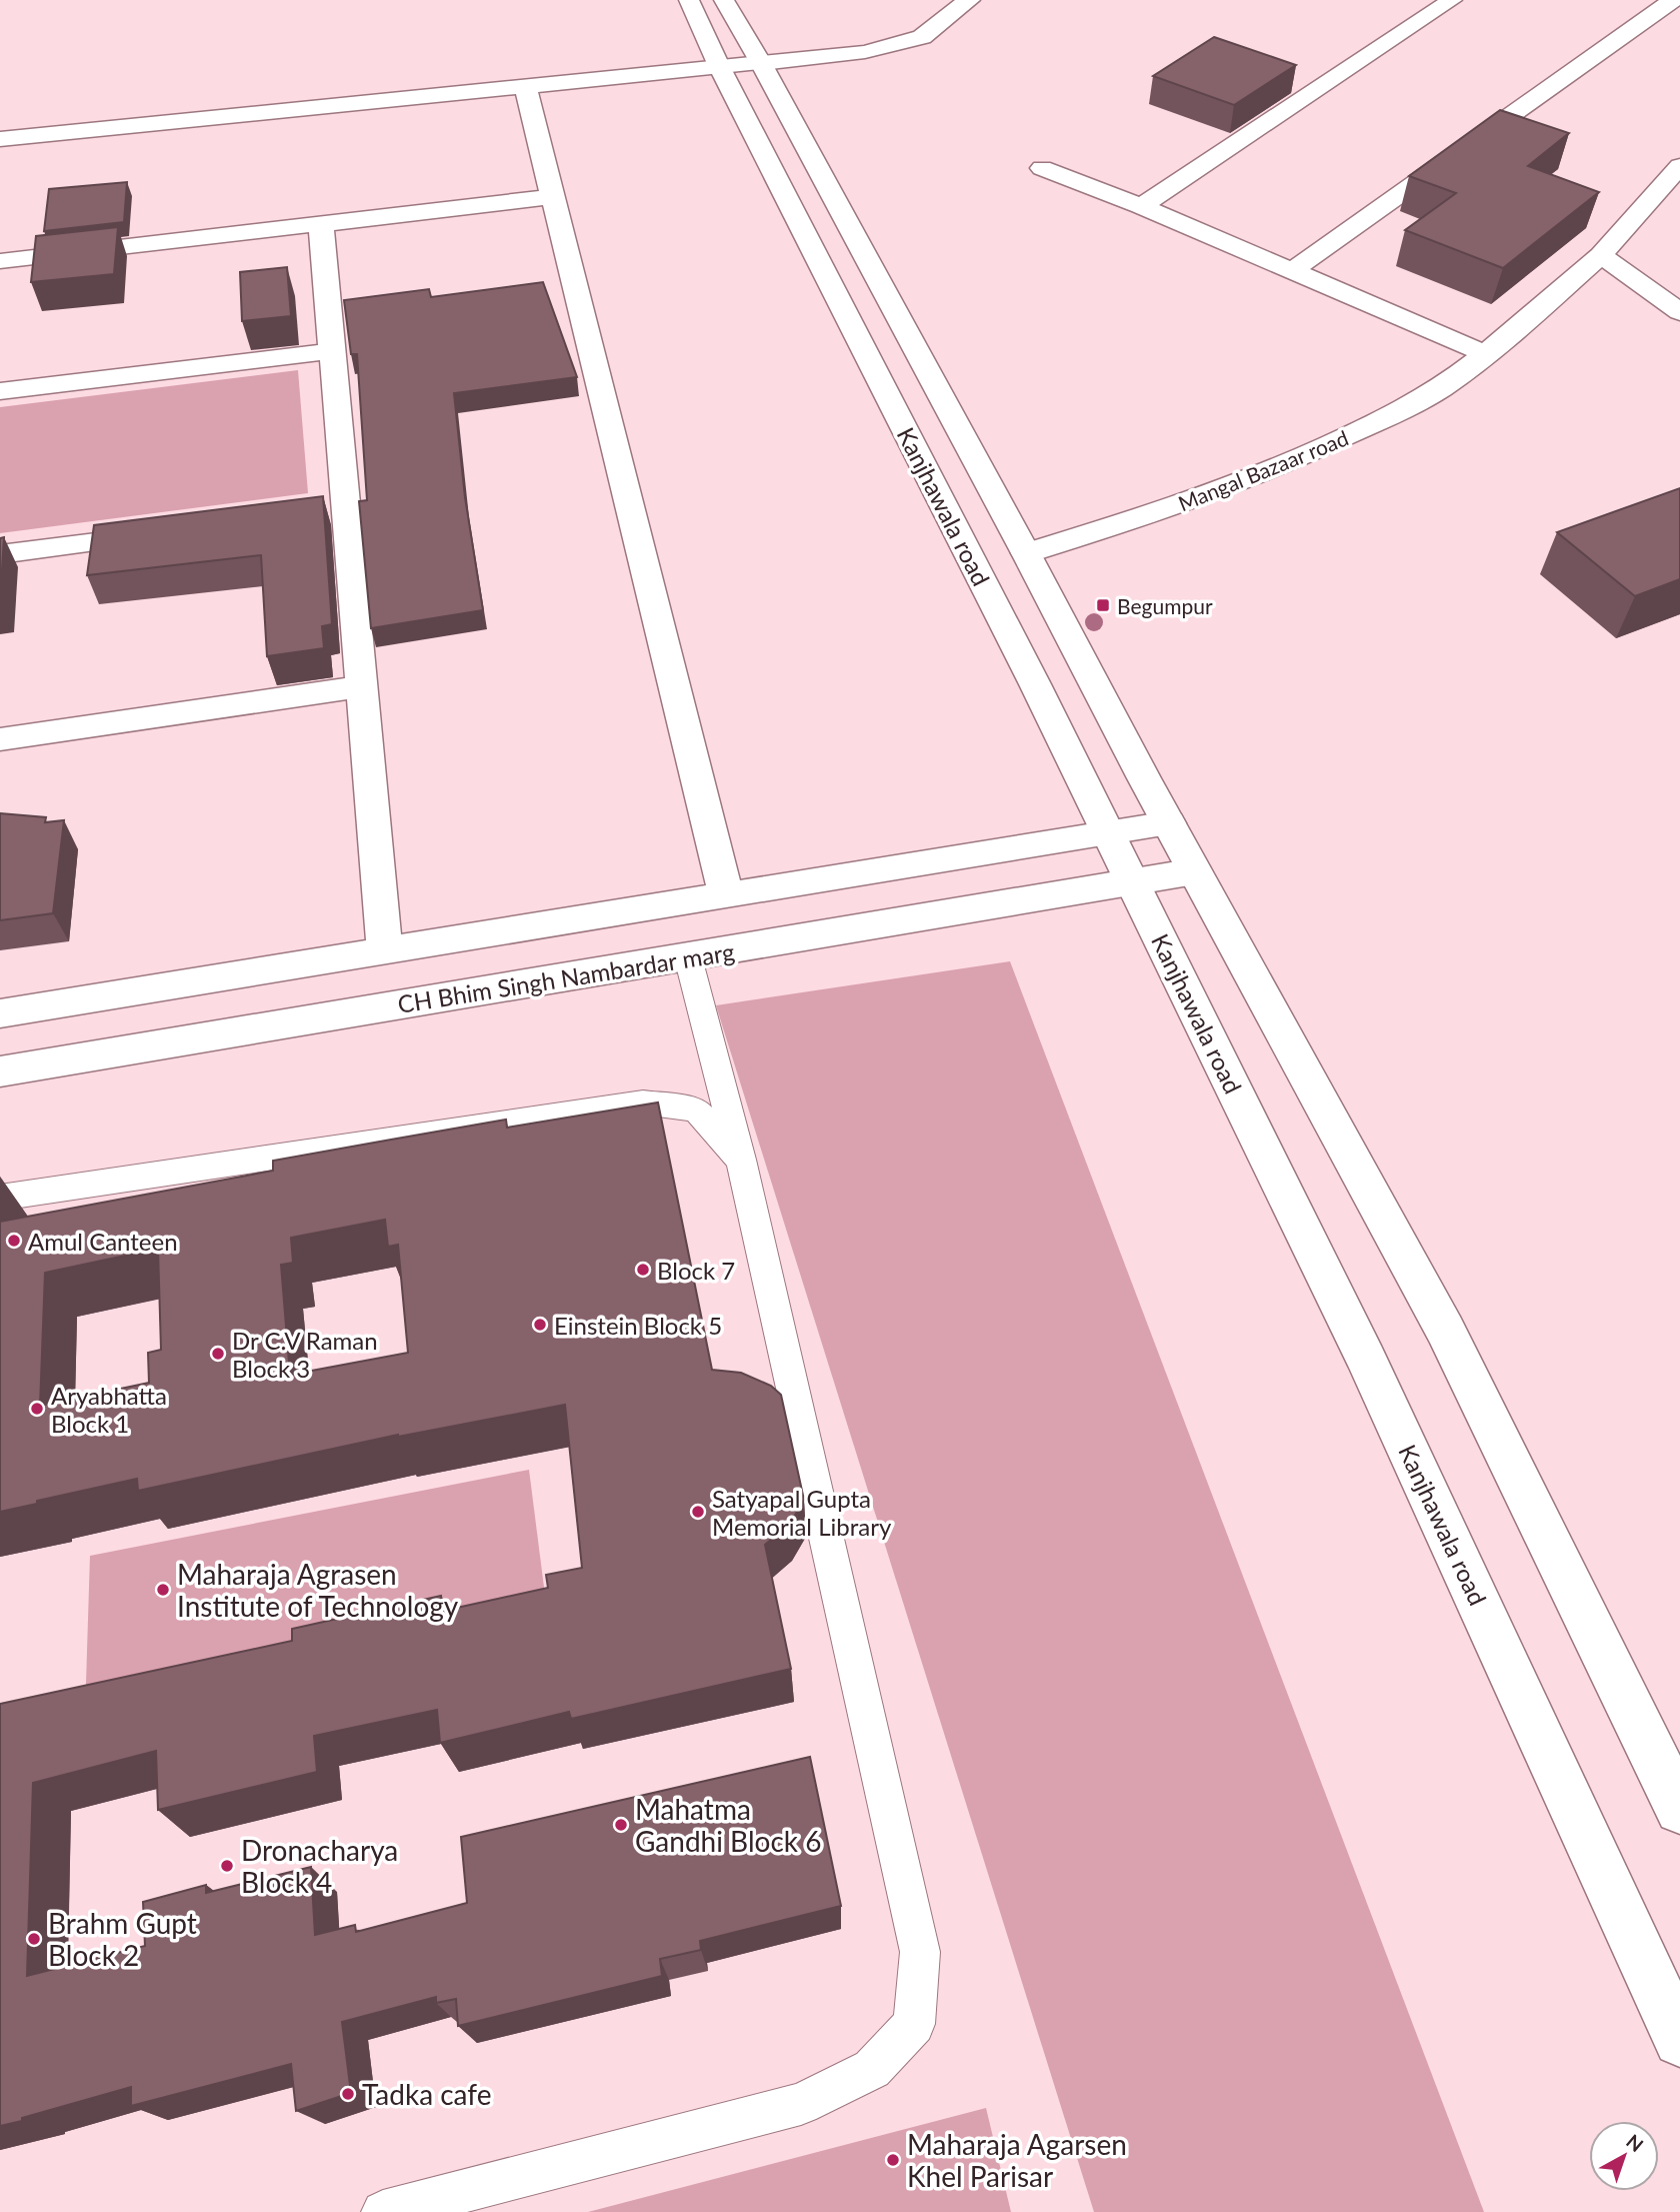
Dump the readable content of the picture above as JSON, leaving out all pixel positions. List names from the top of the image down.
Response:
{
  "streets": {
    "street": ["Mangal Bazaar road", "Kanjhawala road", "CH Bhim Singh Nambardar marg"]
  },
  "crossings": [
    ["Mangal Bazaar road", "Kanjhawala road"],
    ["Kanjhawala road", "CH Bhim Singh Nambardar marg"]
  ],
  "places": {
    "transit": ["Begumpur"],
    "other": [
      "Amul Canteen",
      "Block 7",
      "Einstein Block 5",
      "Dr C.V Raman Block 3",
      "Aryabhatta Block 1",
      "Satyapal Gupta Memorial Library",
      "Maharaja Agrasen Institute of Technology",
      "Mahatma Gandhi Block 6",
      "Dronacharya Block 4",
      "Brahm Gupt Block 2",
      "Tadka cafe",
      "Maharaja Agarsen Khel Parisar"
    ]
  },
  "north": "top right"
}
